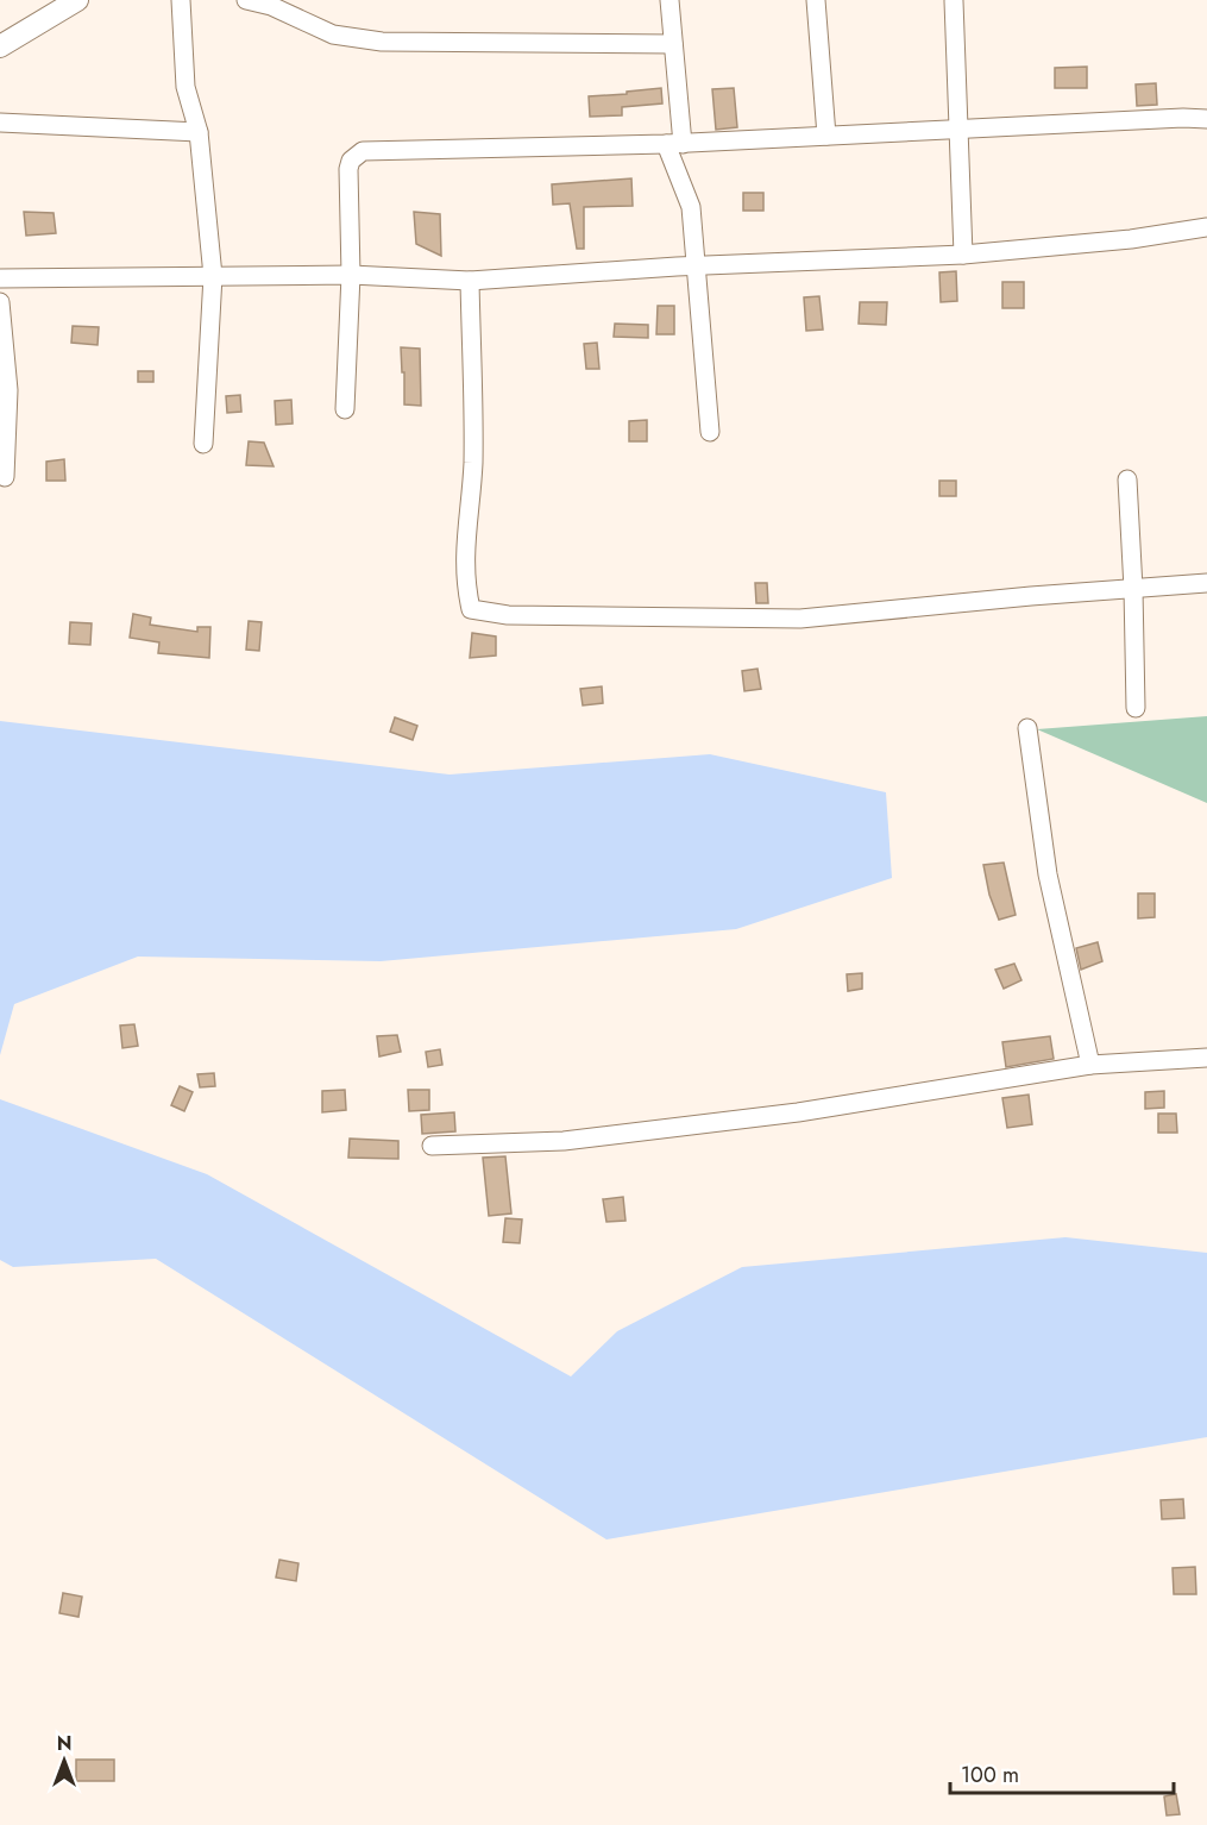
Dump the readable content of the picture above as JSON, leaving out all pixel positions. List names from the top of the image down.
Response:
{
  "scale_bar": "100 m",
  "north": "top"
}
